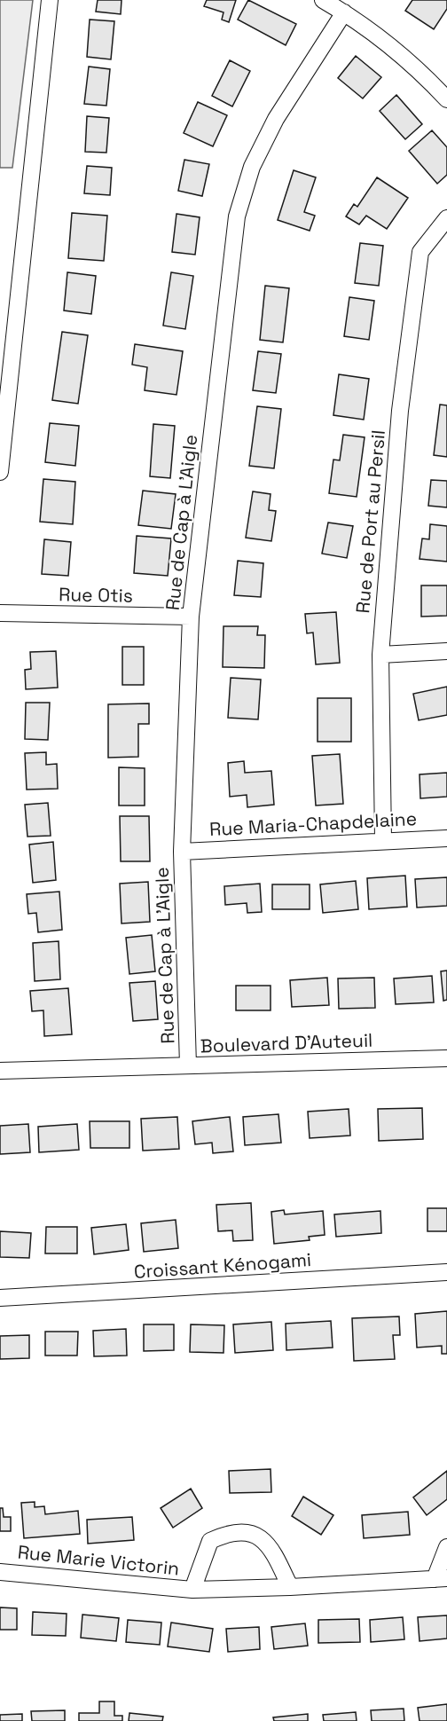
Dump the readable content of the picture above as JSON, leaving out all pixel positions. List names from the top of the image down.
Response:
{
  "streets": {
    "street": [
      "Rue de Port au Persil",
      "Rue de Cap à L'Aigle",
      "Rue Otis",
      "Rue Maria-Chapdelaine",
      "Boulevard D'Auteuil",
      "Croissant Kénogami",
      "Rue Marie Victorin"
    ]
  },
  "crossings": [
    ["Rue de Port au Persil", "Rue Maria-Chapdelaine"],
    ["Rue de Cap à L'Aigle", "Rue Otis"],
    ["Rue de Cap à L'Aigle", "Rue Maria-Chapdelaine"],
    ["Rue de Cap à L'Aigle", "Boulevard D'Auteuil"]
  ]
}
